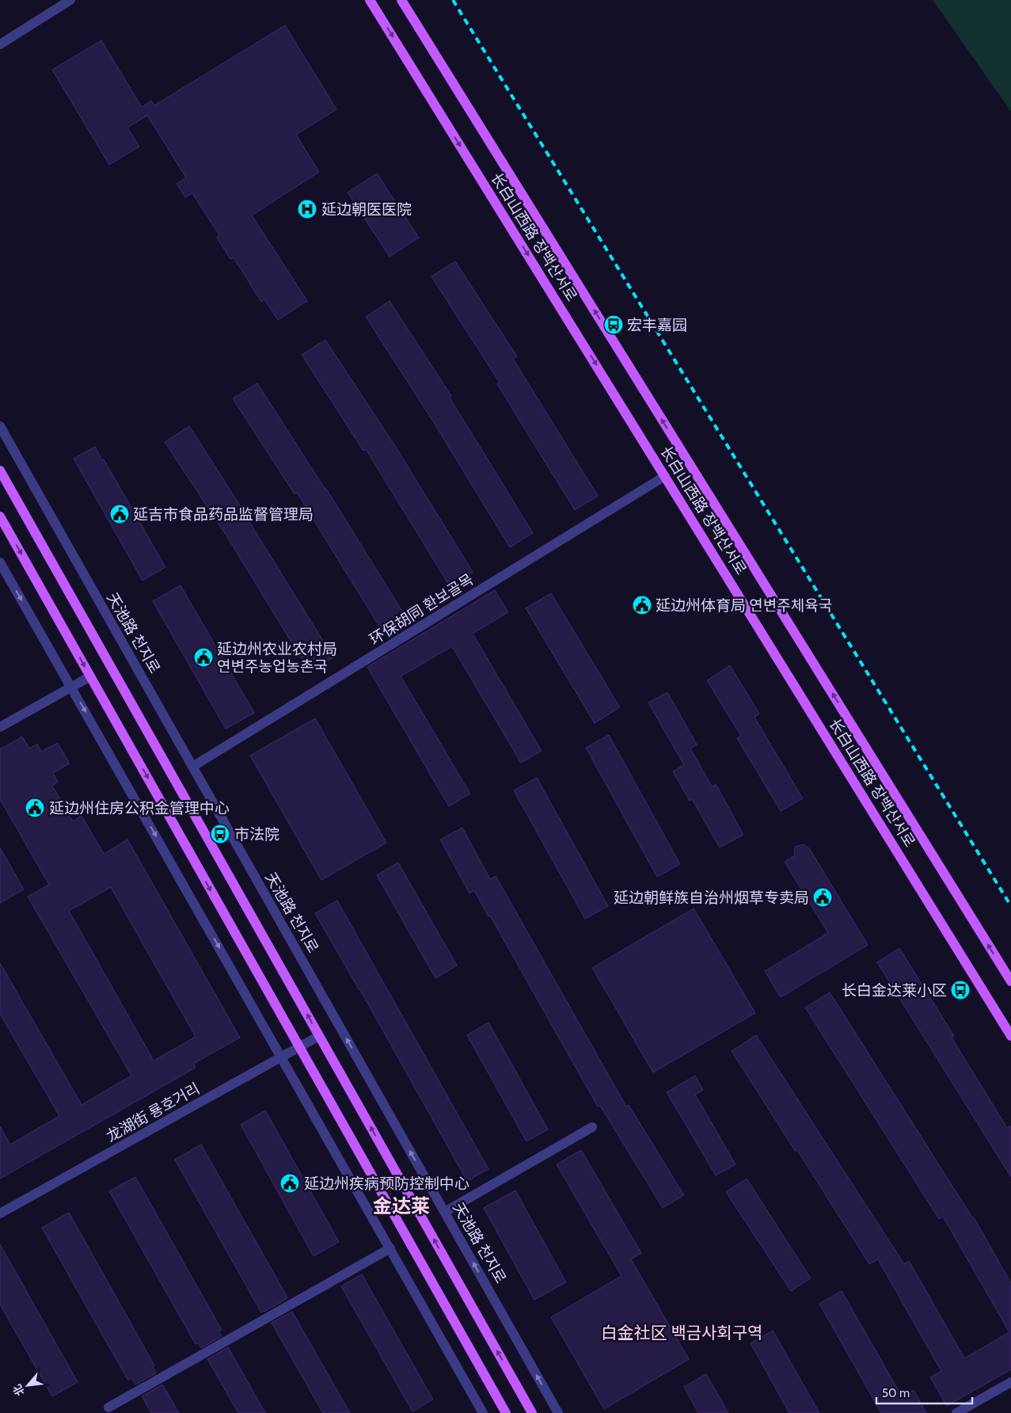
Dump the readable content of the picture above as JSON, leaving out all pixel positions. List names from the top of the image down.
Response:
{
  "streets": {
    "main road": ["长白山西路 장백산서로"],
    "street": ["环保胡同 환보골목", "天池路 천지로", "龙湖街 룡호거리"]
  },
  "crossings": [
    ["长白山西路 장백산서로", "环保胡同 환보골목"],
    ["环保胡同 환보골목", "天池路 천지로"]
  ],
  "districts": ["金达莱", "白金社区 백금사회구역"],
  "places": {
    "hospital": ["延边朝医医院"],
    "bus stop": ["宏丰嘉园", "市法院", "长白金达莱小区"],
    "public building": [
      "延吉市食品药品监督管理局",
      "延边州体育局 연변주체육국",
      "延边州农业农村局 연변주농업농촌국",
      "延边州住房公积金管理中心",
      "延边朝鲜族自治州烟草专卖局",
      "延边州疾病预防控制中心"
    ]
  },
  "scale_bar": "50 m",
  "north": "bottom left"
}
